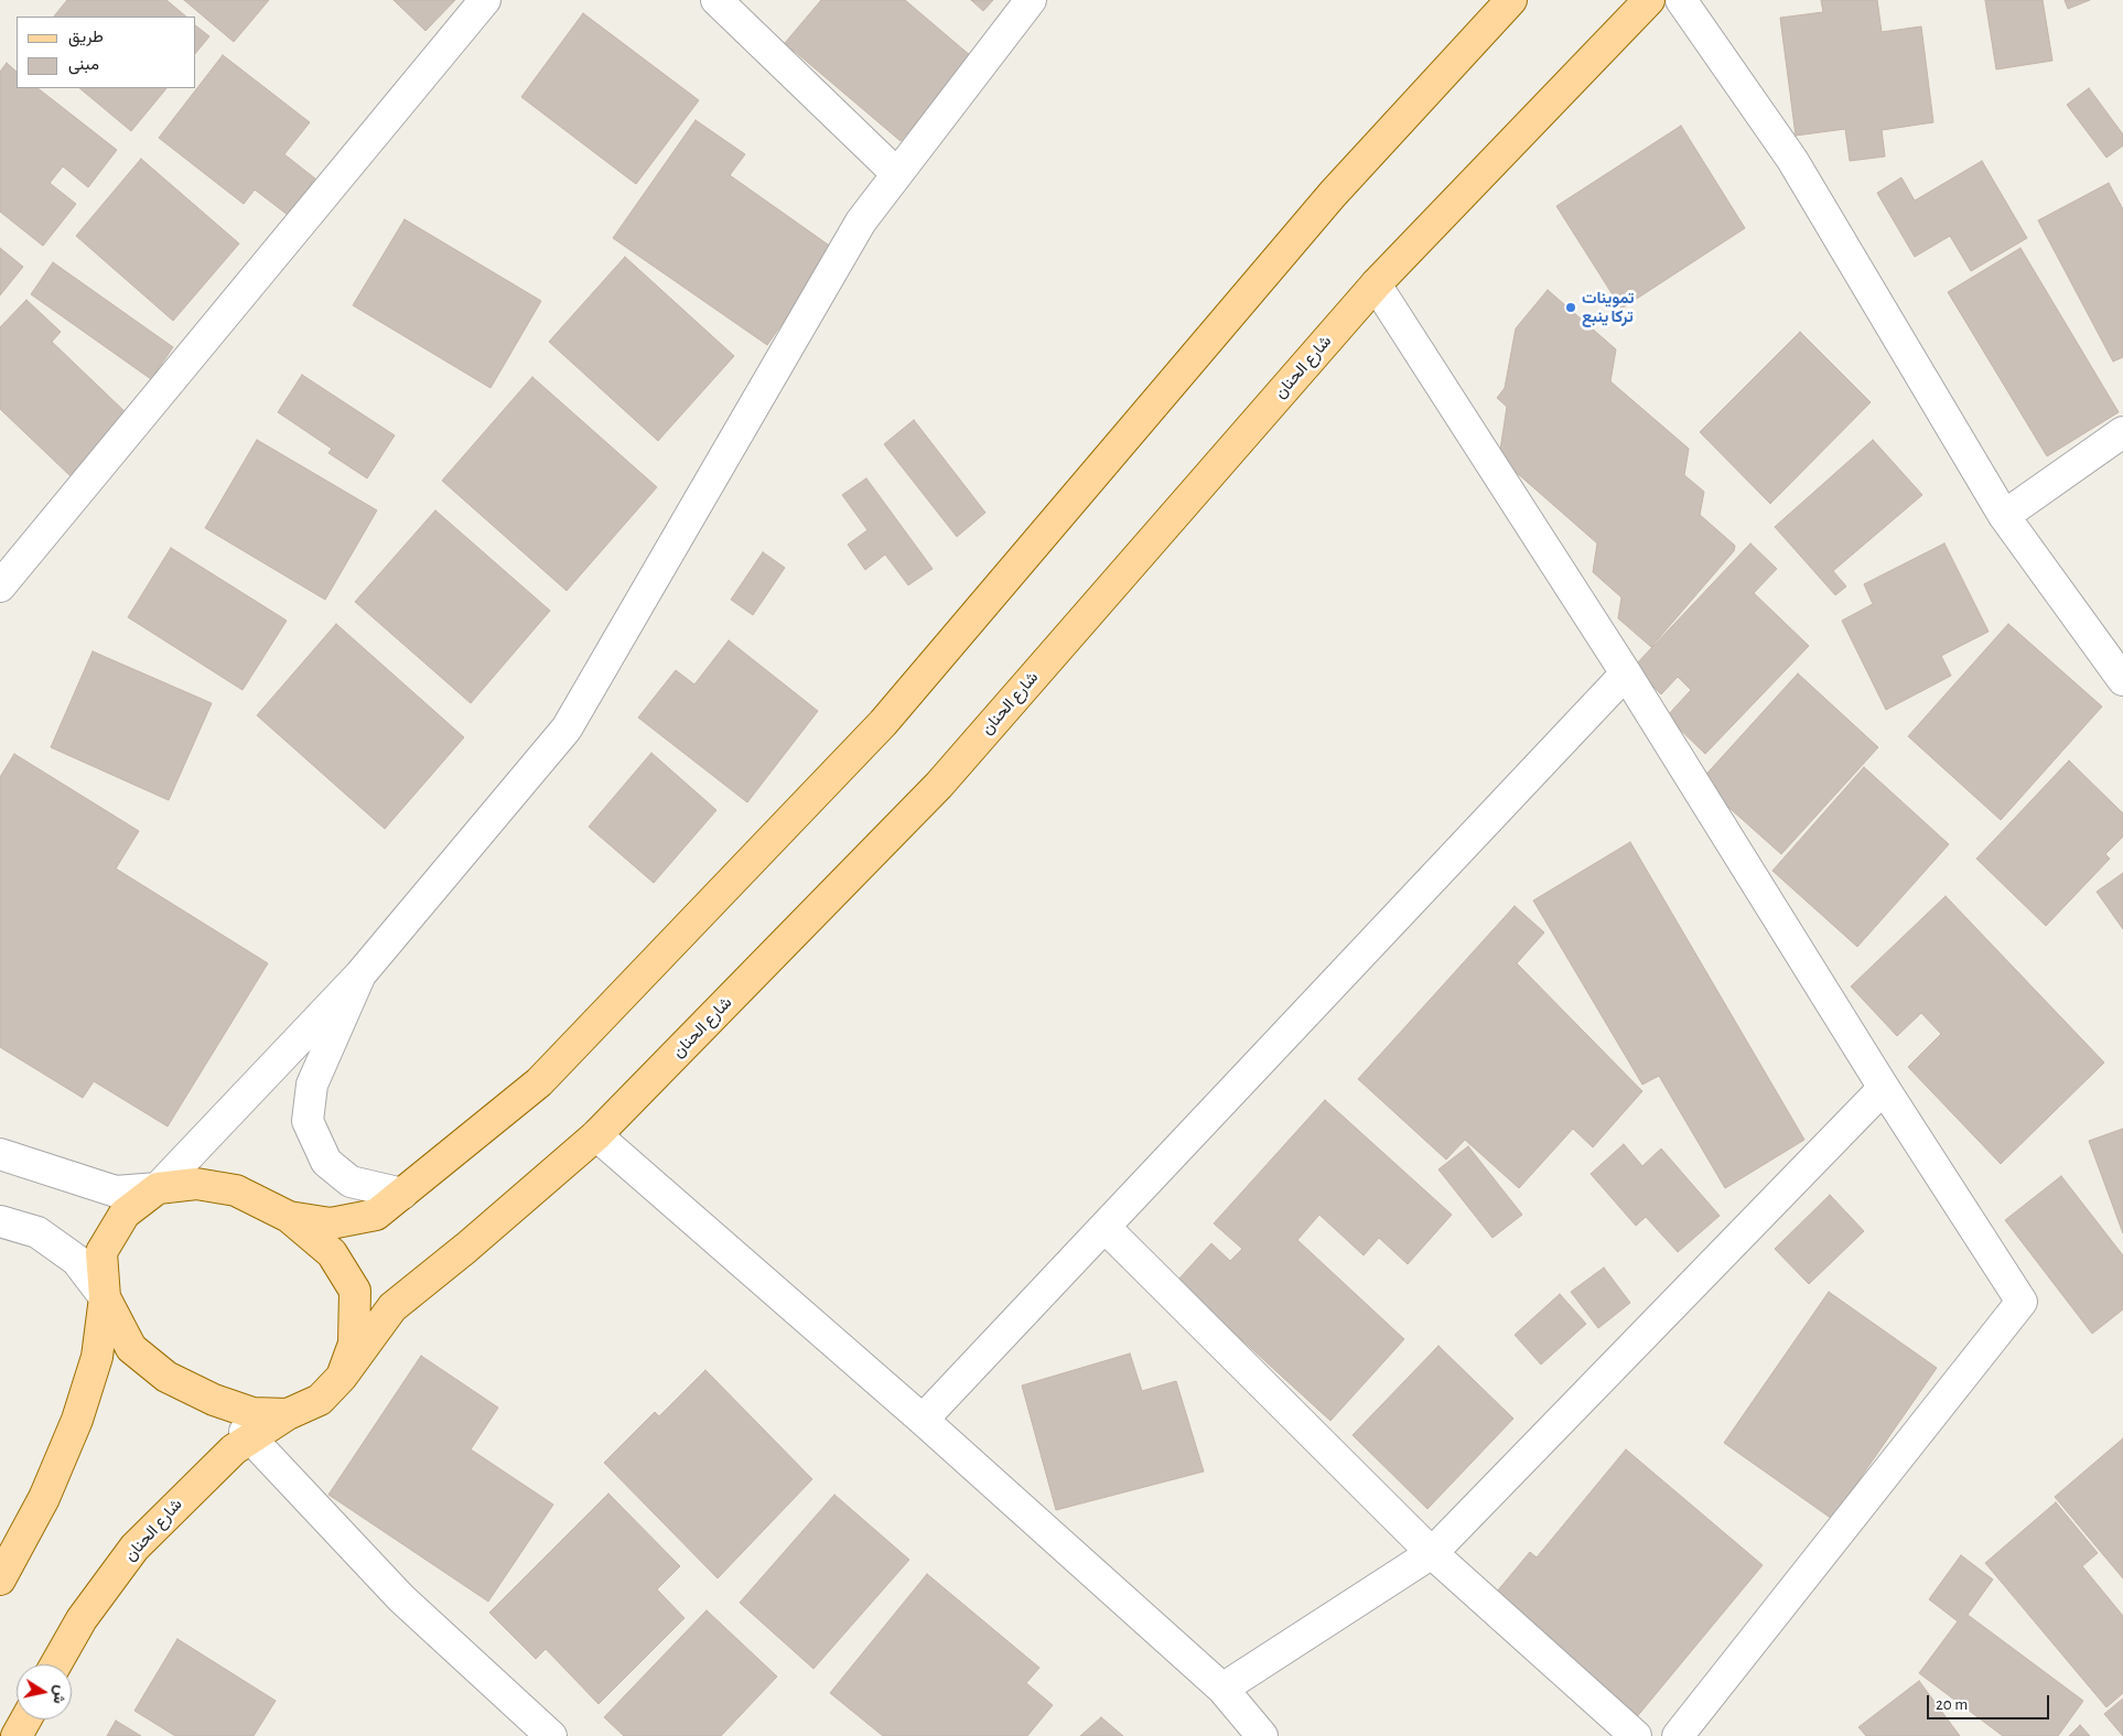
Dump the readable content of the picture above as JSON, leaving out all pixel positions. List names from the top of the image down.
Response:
{
  "streets": {
    "main road": ["شارع الحنان"]
  },
  "places": ["تموينات تركا ينبع"],
  "legend": ["طريق", "مبنى"],
  "scale_bar": "20 m",
  "north": "right"
}
